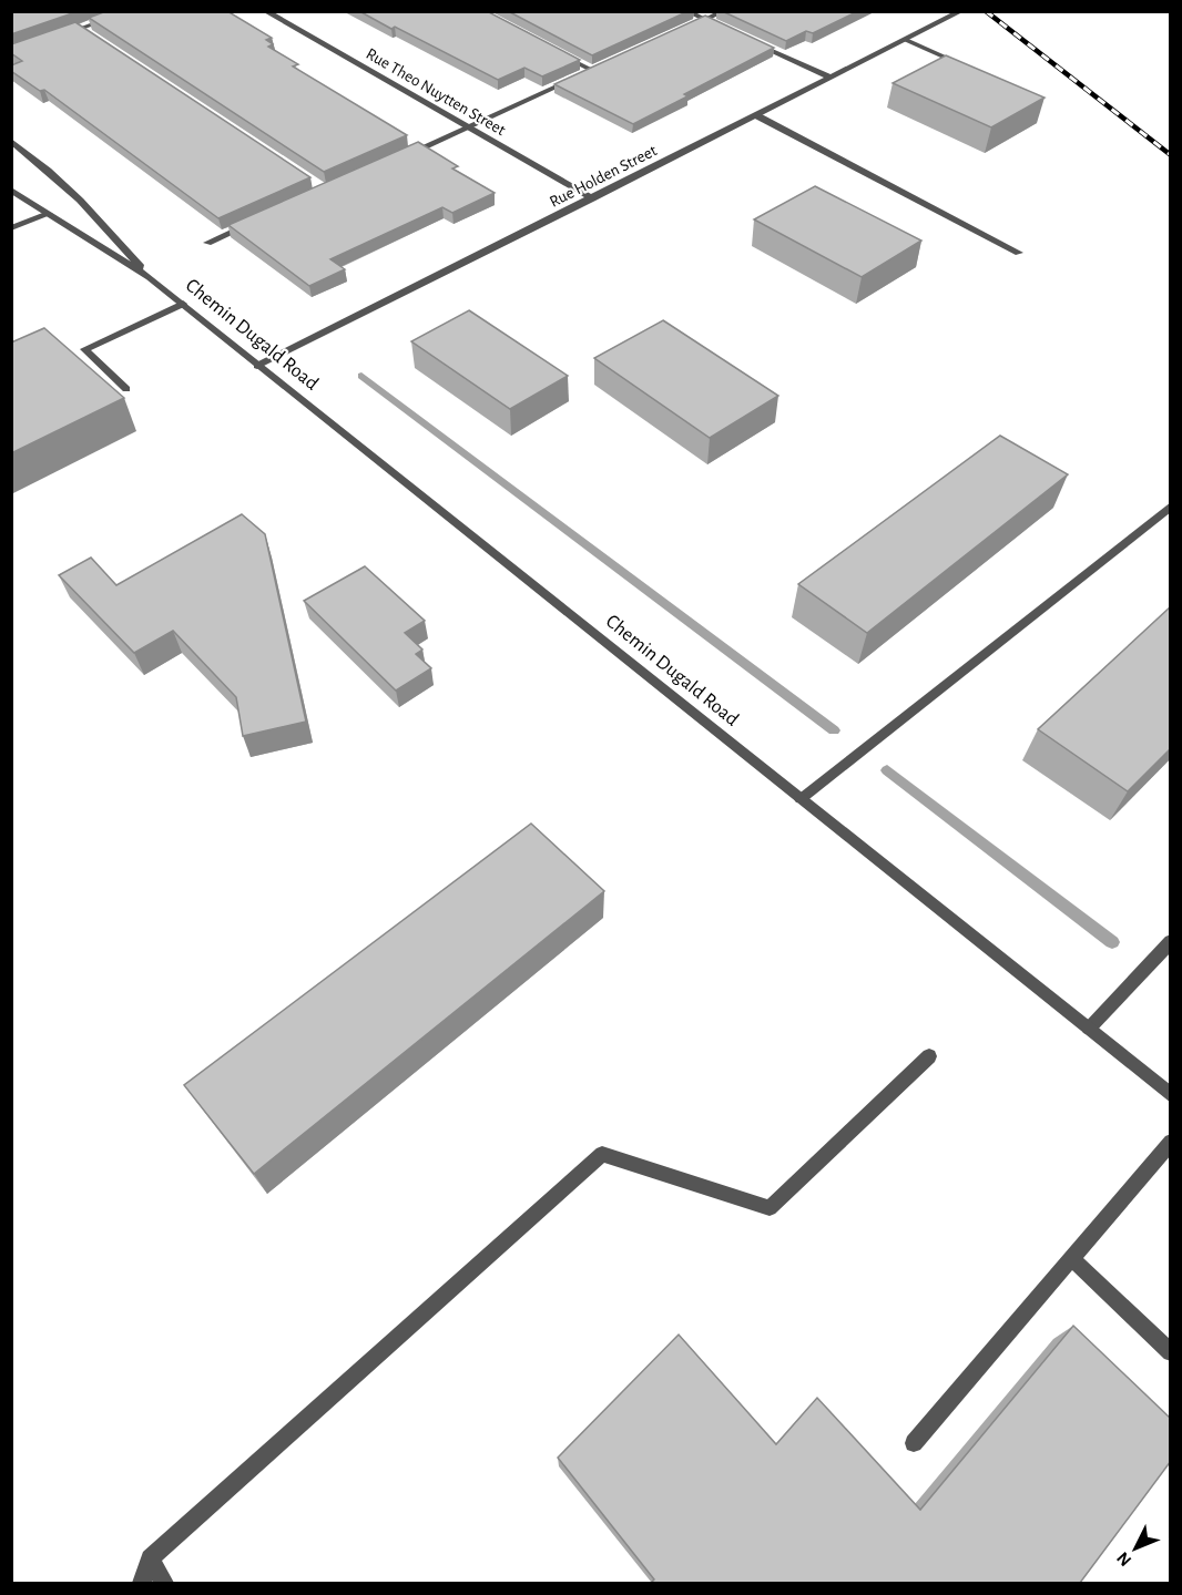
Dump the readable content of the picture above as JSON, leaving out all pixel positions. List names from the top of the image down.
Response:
{
  "streets": {
    "street": ["Rue Theo Nuytten Street", "Rue Holden Street", "Chemin Dugald Road"]
  },
  "crossings": [
    ["Rue Theo Nuytten Street", "Rue Holden Street"],
    ["Rue Holden Street", "Chemin Dugald Road"]
  ],
  "north": "bottom left"
}
